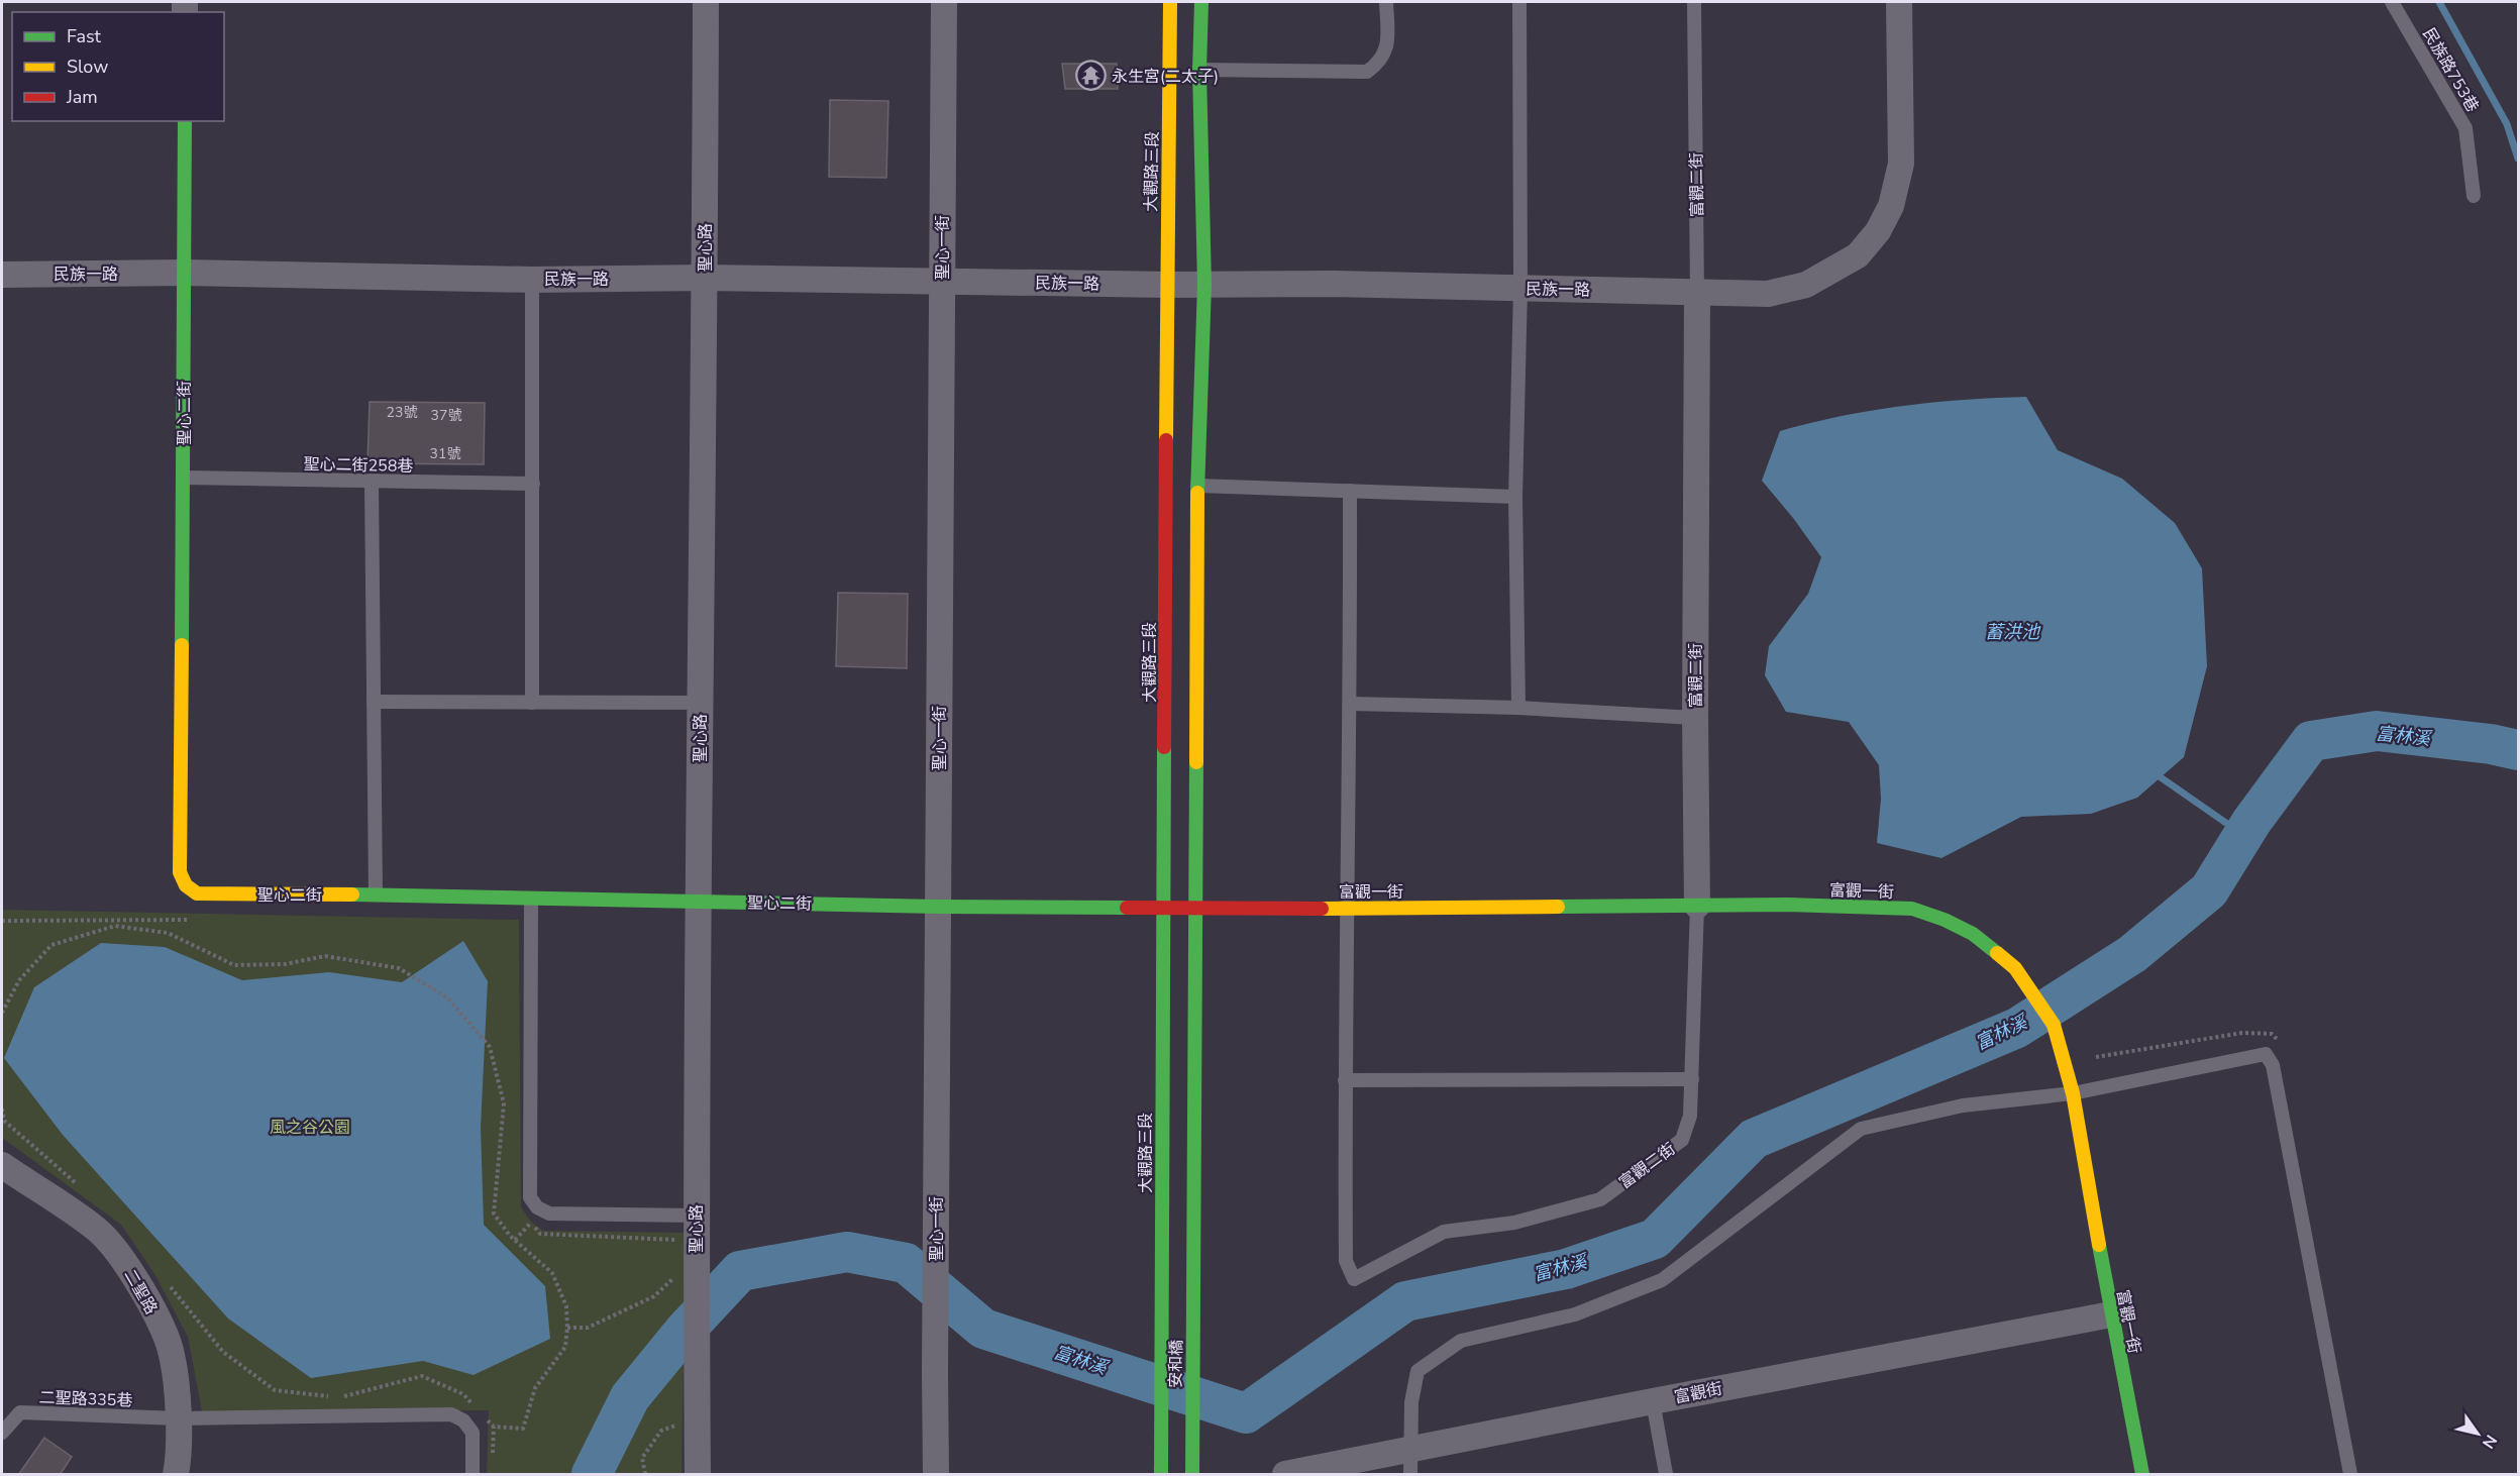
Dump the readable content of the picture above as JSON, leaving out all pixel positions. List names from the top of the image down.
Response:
{
  "streets": {
    "street": [
      "大觀路三段",
      "富觀二街",
      "聖心路",
      "聖心一街",
      "民族一路",
      "聖心二街",
      "富觀一街",
      "二聖路",
      "安和橋",
      "富觀街"
    ],
    "lane": ["民族路753巷", "聖心二街258巷", "二聖路335巷"]
  },
  "crossings": [
    ["大觀路三段", "民族一路"],
    ["大觀路三段", "聖心二街"],
    ["大觀路三段", "富觀一街"],
    ["大觀路三段", "安和橋"],
    ["富觀二街", "民族一路"],
    ["富觀二街", "富觀一街"],
    ["聖心路", "民族一路"],
    ["聖心路", "聖心二街"],
    ["聖心一街", "民族一路"],
    ["聖心一街", "聖心二街"],
    ["民族一路", "聖心二街"],
    ["聖心二街", "聖心二街258巷"],
    ["聖心二街", "富觀一街"],
    ["富觀一街", "安和橋"],
    ["富觀一街", "富觀街"],
    ["二聖路", "二聖路335巷"]
  ],
  "water": ["蓄洪池", "富林溪"],
  "parks": ["風之谷公園"],
  "places": {
    "temple": ["永生宮(二太子)"]
  },
  "house_numbers": ["23號", "37號", "31號"],
  "legend": ["Fast", "Slow", "Jam"],
  "north": "bottom right"
}
